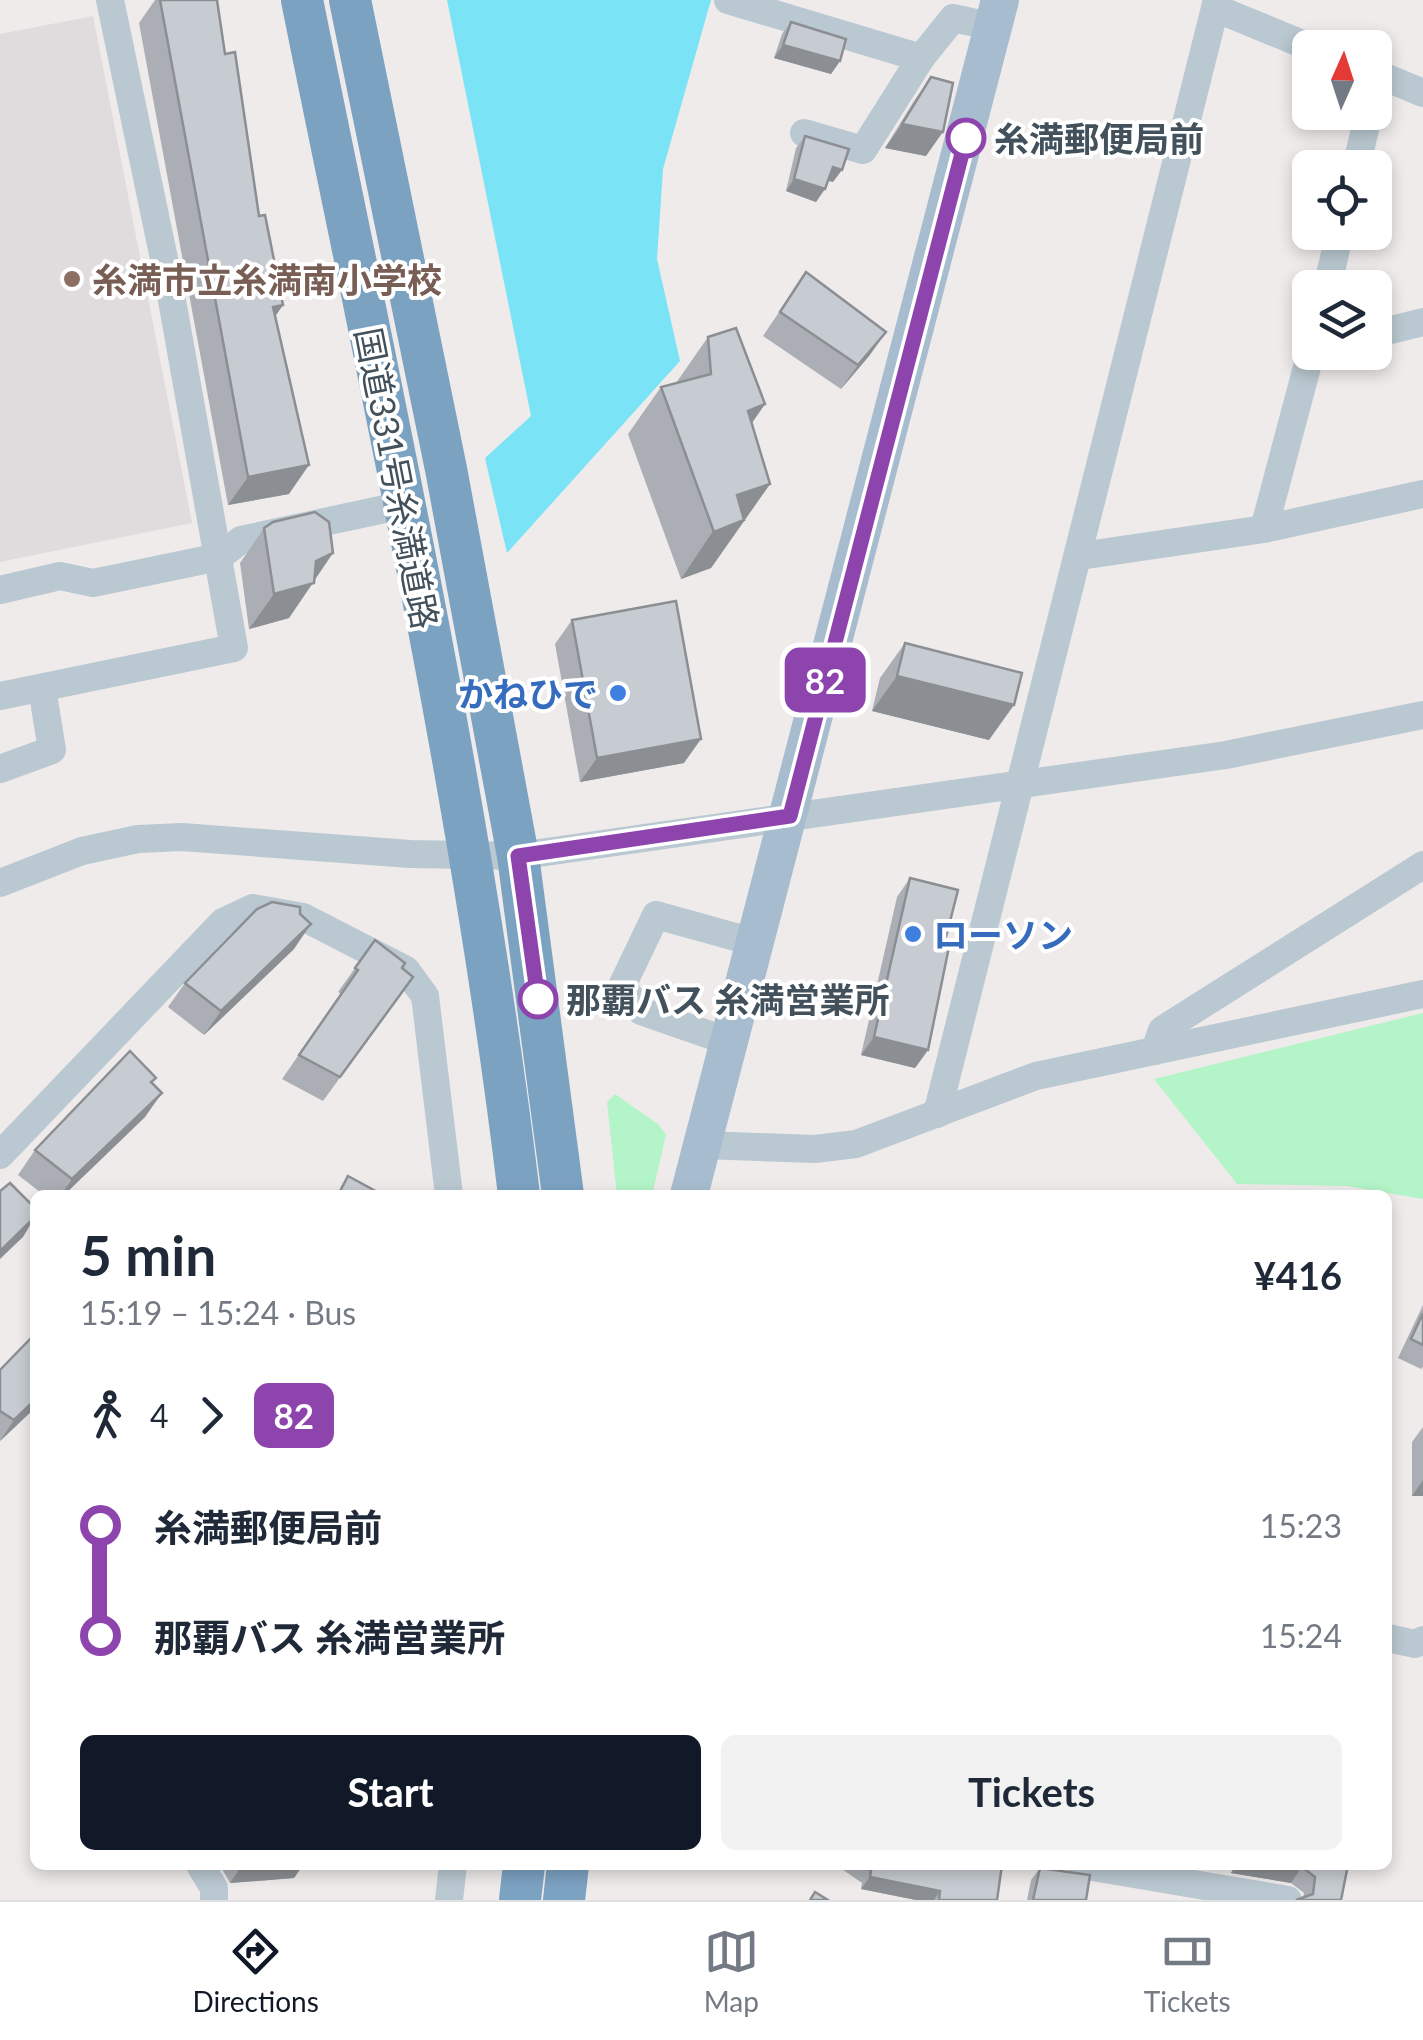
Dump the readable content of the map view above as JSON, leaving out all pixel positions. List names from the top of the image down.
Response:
{
  "streets": {
    "highway": ["国道331号糸満道路"]
  },
  "places": [
    "糸満郵便局前",
    "糸満市立糸満南小学校",
    "かねひで",
    "ローソン",
    "那覇バス 糸満営業所"
  ],
  "lines": ["bus line 82"],
  "north": "top",
  "page": {
    "on_map": "82",
    "heading": ["5 min", "15:19 – 15:24 · Bus", "¥416"],
    "legs": ["4", "82"],
    "list": [
      {
        "name": "糸満郵便局前",
        "value": "15:23"
      },
      {
        "name": "那覇バス 糸満営業所",
        "value": "15:24"
      }
    ],
    "buttons": ["Start", "Tickets"],
    "tabs": ["Directions", "Map", "Tickets"]
  }
}
